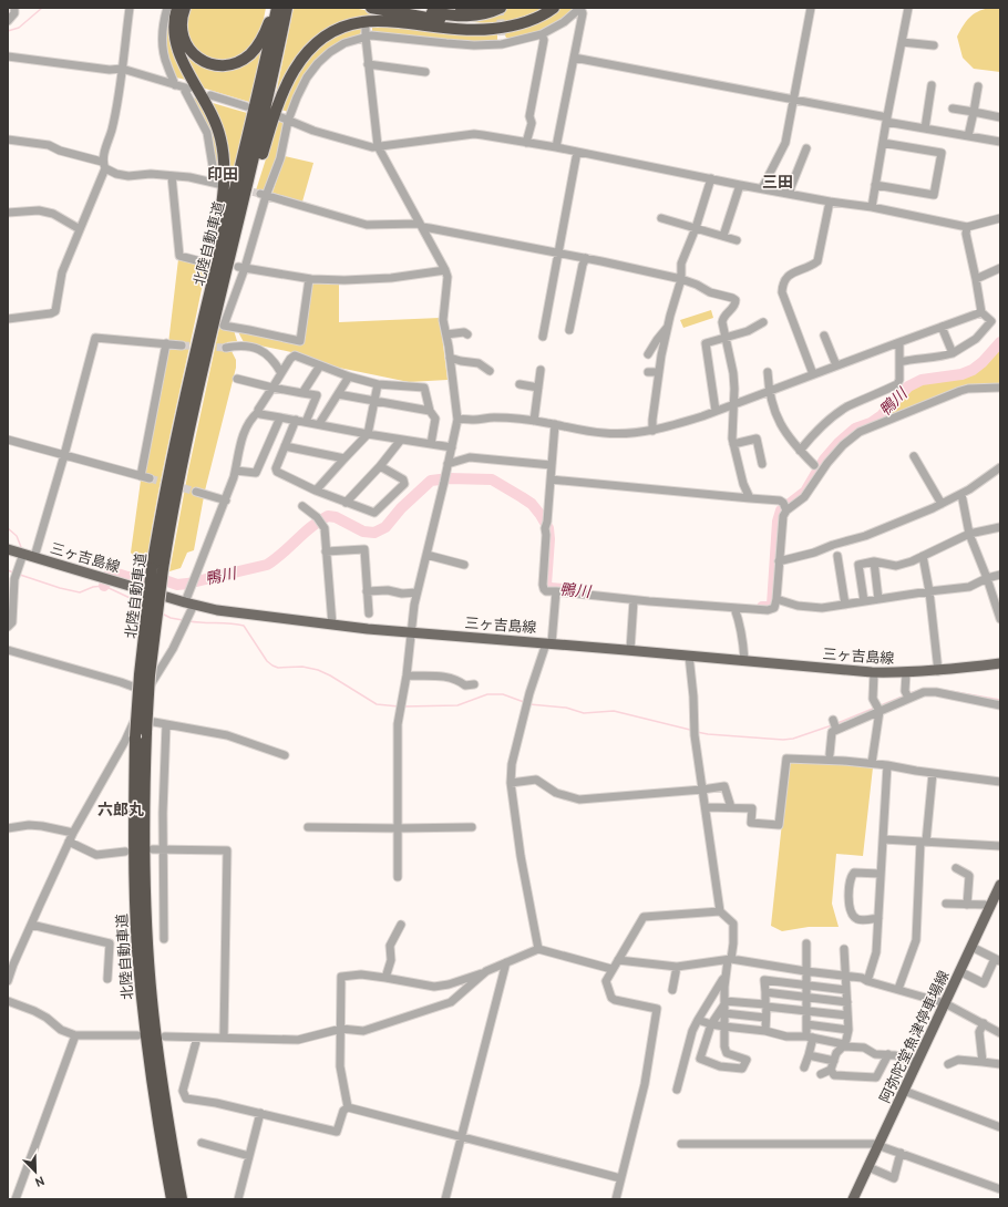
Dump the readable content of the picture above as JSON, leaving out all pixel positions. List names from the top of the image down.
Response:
{
  "streets": {
    "highway": ["北陸自動車道"],
    "main road": ["三ヶ吉島線", "阿弥陀堂魚津停車場線"]
  },
  "districts": ["印田", "三田", "六郎丸"],
  "water": ["鴨川"],
  "north": "bottom right"
}
